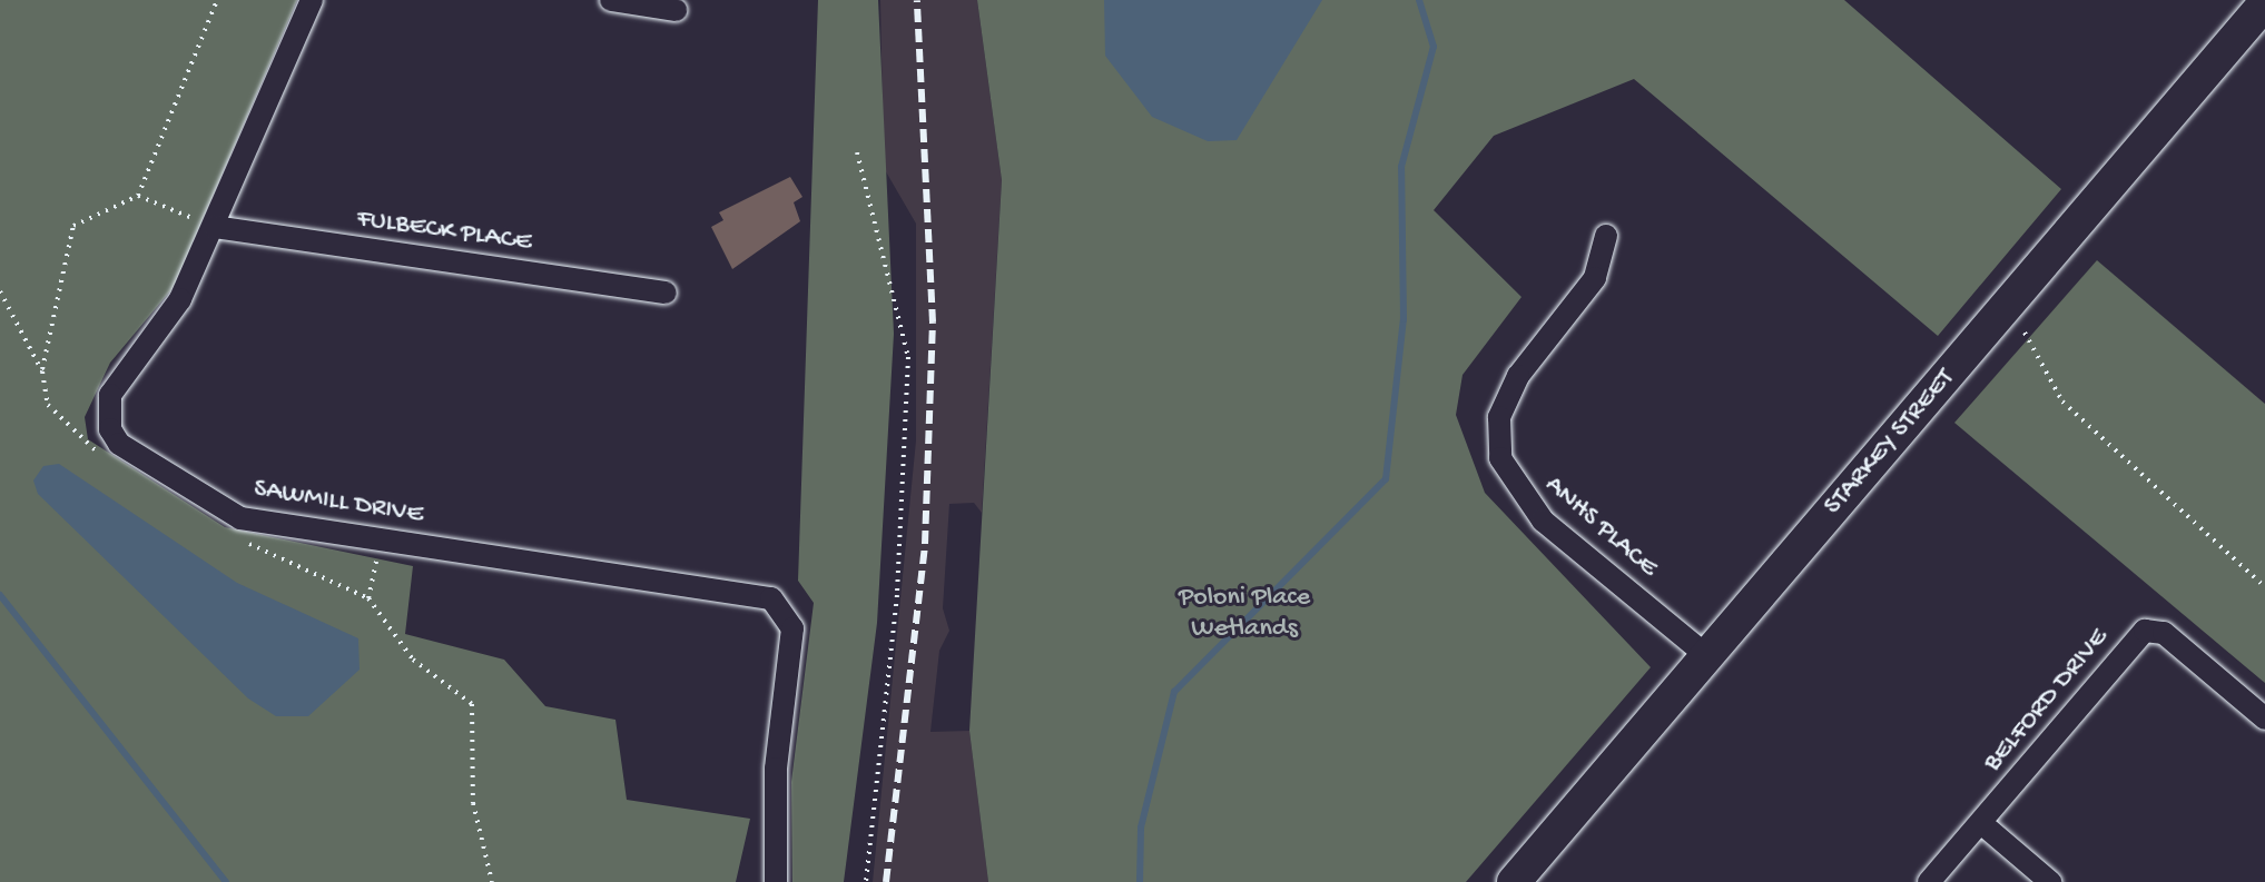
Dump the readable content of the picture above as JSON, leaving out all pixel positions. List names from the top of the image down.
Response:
{
  "streets": {
    "street": [
      "FULBECK PLACE",
      "STARKEY STREET",
      "SAWMILL DRIVE",
      "ANHS PLACE",
      "BELFORD DRIVE"
    ]
  },
  "crossings": [
    ["FULBECK PLACE", "SAWMILL DRIVE"],
    ["STARKEY STREET", "ANHS PLACE"]
  ],
  "parks": ["Poloni Place Wetlands"]
}
